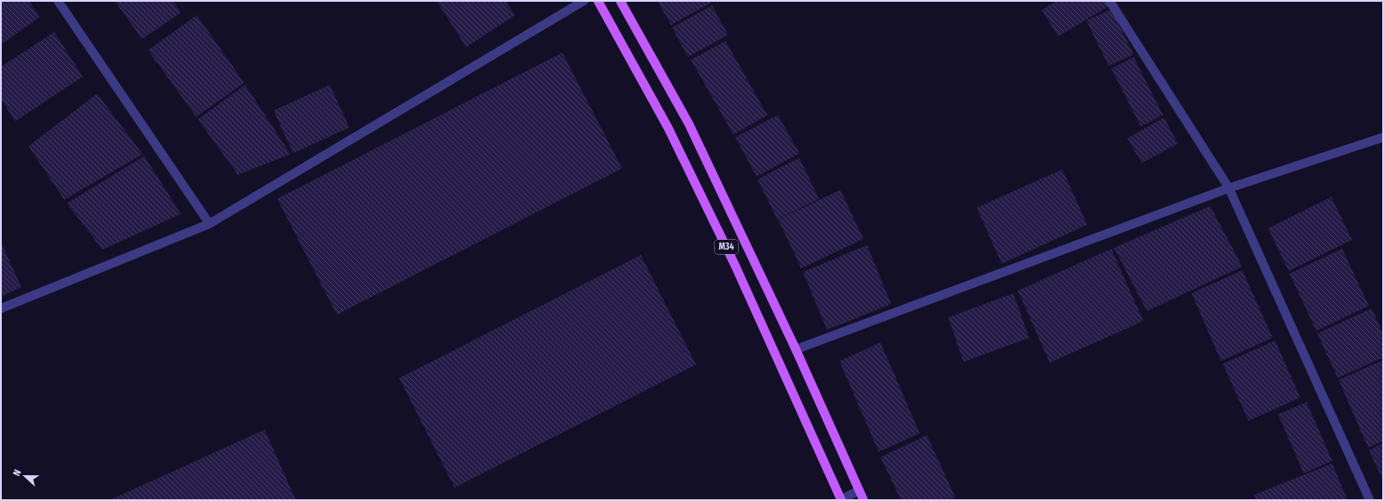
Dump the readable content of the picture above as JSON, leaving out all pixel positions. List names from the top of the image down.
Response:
{
  "streets": {
    "main road": ["M34"]
  },
  "north": "left"
}
